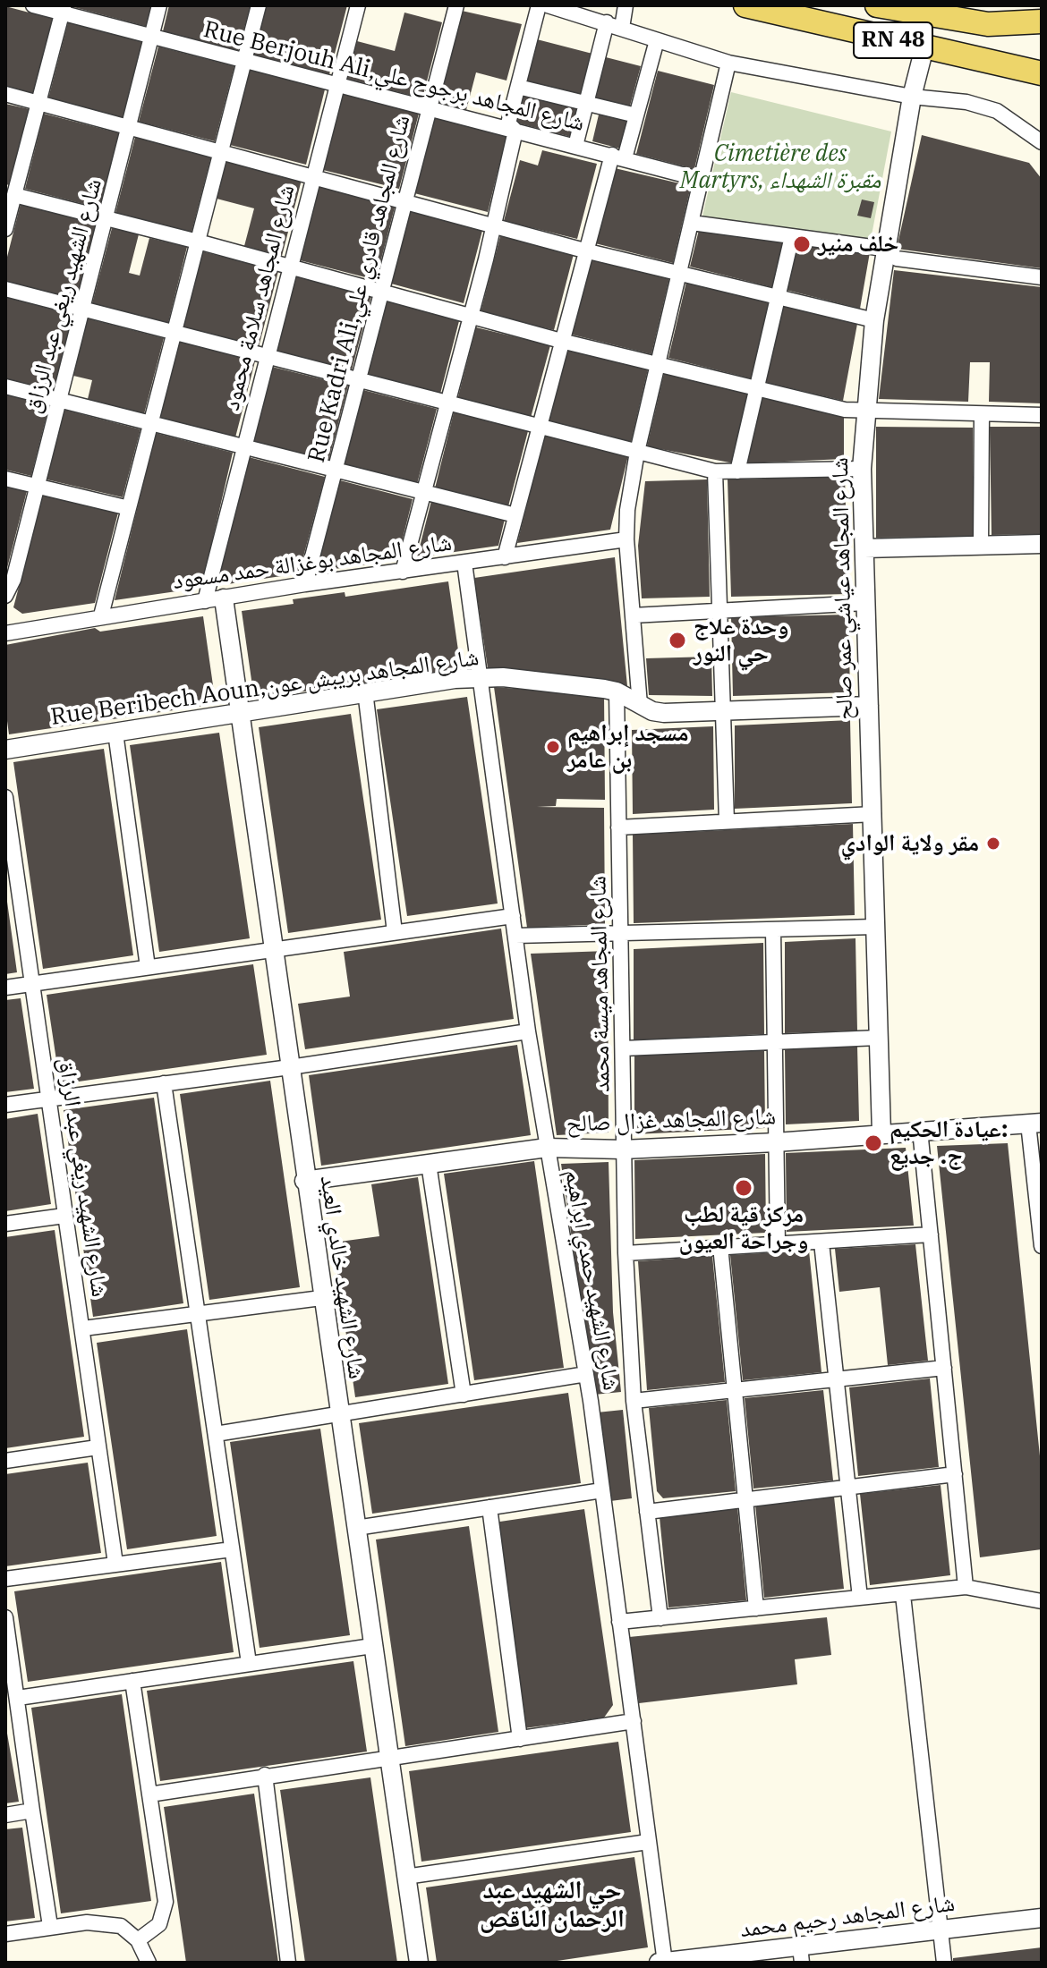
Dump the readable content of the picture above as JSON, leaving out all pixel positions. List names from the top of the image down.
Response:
{
  "streets": {
    "main road": ["RN 48"],
    "street": [
      "Rue Berjouh Ali,شارع المجاهد برجوح علي",
      "Rue Kadri Ali,شارع المجاهد قادري علي",
      "شارع الشهيد ريغي عبد الرزاق",
      "شارع المجاهد سلامة محمود",
      "شارع المجاهد بوغزالة حمد مسعود",
      "شارع المجاهد عياشي عمر صالح",
      "Rue Beribech Aoun,شارع المجاهد بريبش عون",
      "شارع المجاهد ميسة محمد",
      "شارع المجاهد غزال صالح",
      "شارع الشهيد خالدي العيد",
      "شارع الشهيد حمدي ابراهيم",
      "شارع المجاهد رحيم محمد"
    ]
  },
  "crossings": [
    ["RN 48", "شارع المجاهد عياشي عمر صالح"],
    ["Rue Berjouh Ali,شارع المجاهد برجوح علي", "Rue Kadri Ali,شارع المجاهد قادري علي"],
    ["Rue Berjouh Ali,شارع المجاهد برجوح علي", "شارع الشهيد ريغي عبد الرزاق"],
    ["Rue Berjouh Ali,شارع المجاهد برجوح علي", "شارع المجاهد سلامة محمود"],
    ["Rue Kadri Ali,شارع المجاهد قادري علي", "شارع المجاهد بوغزالة حمد مسعود"],
    ["شارع المجاهد سلامة محمود", "شارع المجاهد بوغزالة حمد مسعود"],
    ["شارع المجاهد بوغزالة حمد مسعود", "شارع الشهيد خالدي العيد"],
    ["شارع المجاهد بوغزالة حمد مسعود", "شارع الشهيد حمدي ابراهيم"],
    ["شارع المجاهد عياشي عمر صالح", "Rue Beribech Aoun,شارع المجاهد بريبش عون"],
    ["شارع المجاهد عياشي عمر صالح", "شارع المجاهد غزال صالح"],
    ["Rue Beribech Aoun,شارع المجاهد بريبش عون", "شارع المجاهد ميسة محمد"],
    ["Rue Beribech Aoun,شارع المجاهد بريبش عون", "شارع الشهيد خالدي العيد"],
    ["Rue Beribech Aoun,شارع المجاهد بريبش عون", "شارع الشهيد حمدي ابراهيم"],
    ["شارع المجاهد ميسة محمد", "شارع المجاهد غزال صالح"],
    ["شارع المجاهد غزال صالح", "شارع الشهيد خالدي العيد"],
    ["شارع المجاهد غزال صالح", "شارع الشهيد حمدي ابراهيم"],
    ["شارع الشهيد حمدي ابراهيم", "شارع المجاهد رحيم محمد"]
  ],
  "districts": ["حي الشهيد عبد الرحمان الناقص"],
  "parks": ["Cimetière des Martyrs, مقبرة الشهداء"],
  "places": [
    "خلف منير",
    "وحدة علاج حي النور",
    "مسجد إبراهيم بن عامر",
    "مقر ولاية الوادي",
    "عيادة الحكيم: ج. جديع",
    "مركز قية لطب وجراحة العيون"
  ]
}
